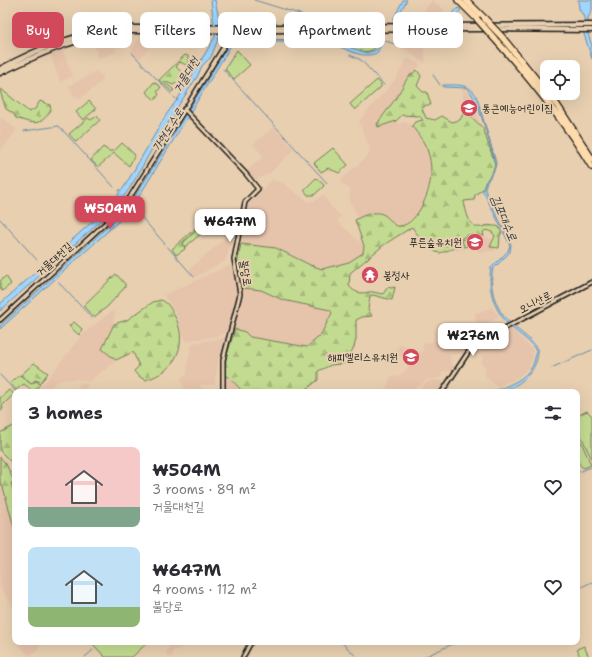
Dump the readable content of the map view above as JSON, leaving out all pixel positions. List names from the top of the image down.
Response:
{
  "streets": {
    "street": ["거물대천길", "불당로", "오니산로"]
  },
  "crossings": [
    ["거물대천길", "불당로"]
  ],
  "water": ["거물대천", "가현도수로", "김포대수로"],
  "places": {
    "school or university": ["통큰예능어린이집", "푸른숲유치원", "해피엘리스유치원"],
    "temple": ["봉정사"]
  },
  "page": {
    "chip": [
      "Buy",
      "Rent",
      "Filters",
      "New",
      "Apartment",
      "House"
    ],
    "price": ["₩504M", "₩647M", "₩276M"],
    "heading": "3 homes",
    "list": [
      {
        "name": "₩504M",
        "note": "3 rooms · 89 m² · 거물대천길"
      },
      {
        "name": "₩647M",
        "note": "4 rooms · 112 m² · 불당로"
      }
    ]
  }
}
